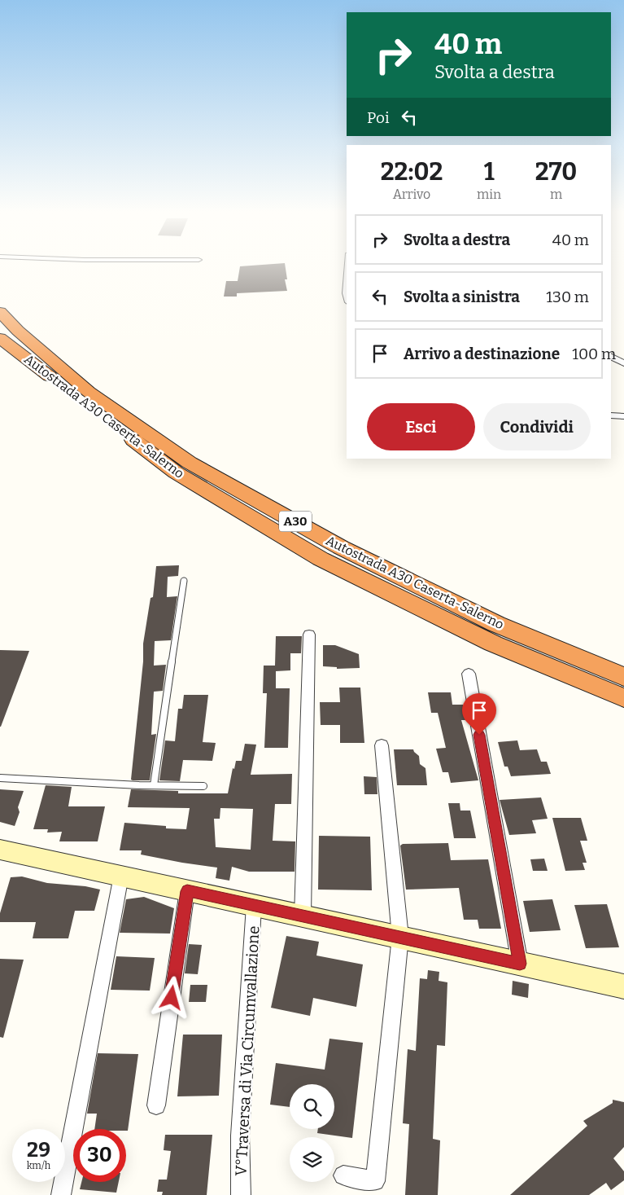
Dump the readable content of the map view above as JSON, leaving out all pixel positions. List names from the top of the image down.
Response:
{
  "streets": {
    "highway": ["Autostrada A30 Caserta-Salerno", "A30"],
    "street": ["V°Traversa di Via Circumvallazione"]
  },
  "page": {
    "turn": ["40 m", "Svolta a destra"],
    "then": "Poi",
    "eta": [
      "22:02",
      "Arrivo",
      "1",
      "min",
      "270",
      "m"
    ],
    "list": [
      {
        "name": "Svolta a destra",
        "value": "40 m"
      },
      {
        "name": "Svolta a sinistra",
        "value": "130 m"
      },
      {
        "name": "Arrivo a destinazione",
        "value": "100 m"
      }
    ],
    "buttons": ["Esci", "Condividi"],
    "speed": "29 km/h",
    "limit": "30"
  }
}
